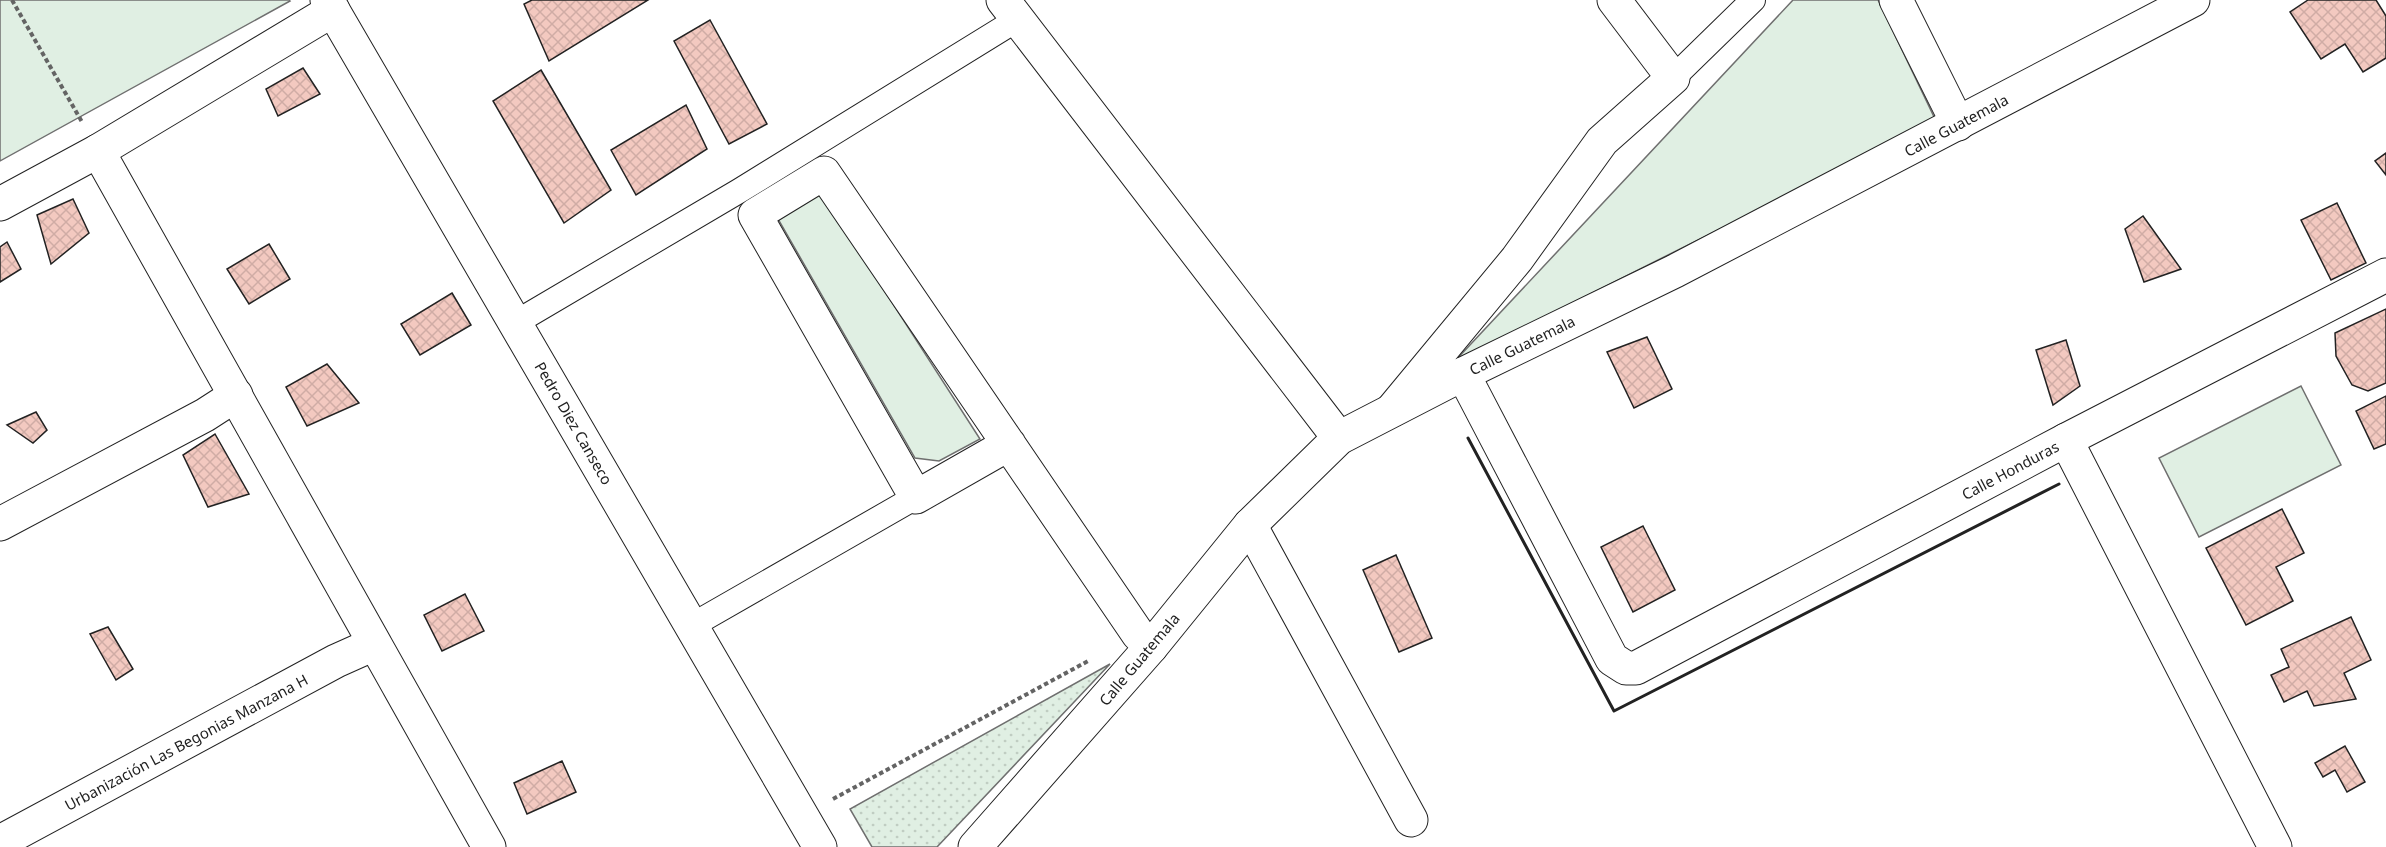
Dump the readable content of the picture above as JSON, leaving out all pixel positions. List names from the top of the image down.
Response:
{
  "streets": {
    "street": [
      "Calle Guatemala",
      "Pedro Diez Canseco",
      "Calle Honduras",
      "Urbanización Las Begonias Manzana H"
    ]
  },
  "crossings": [
    ["Calle Guatemala", "Calle Honduras"]
  ]
}
